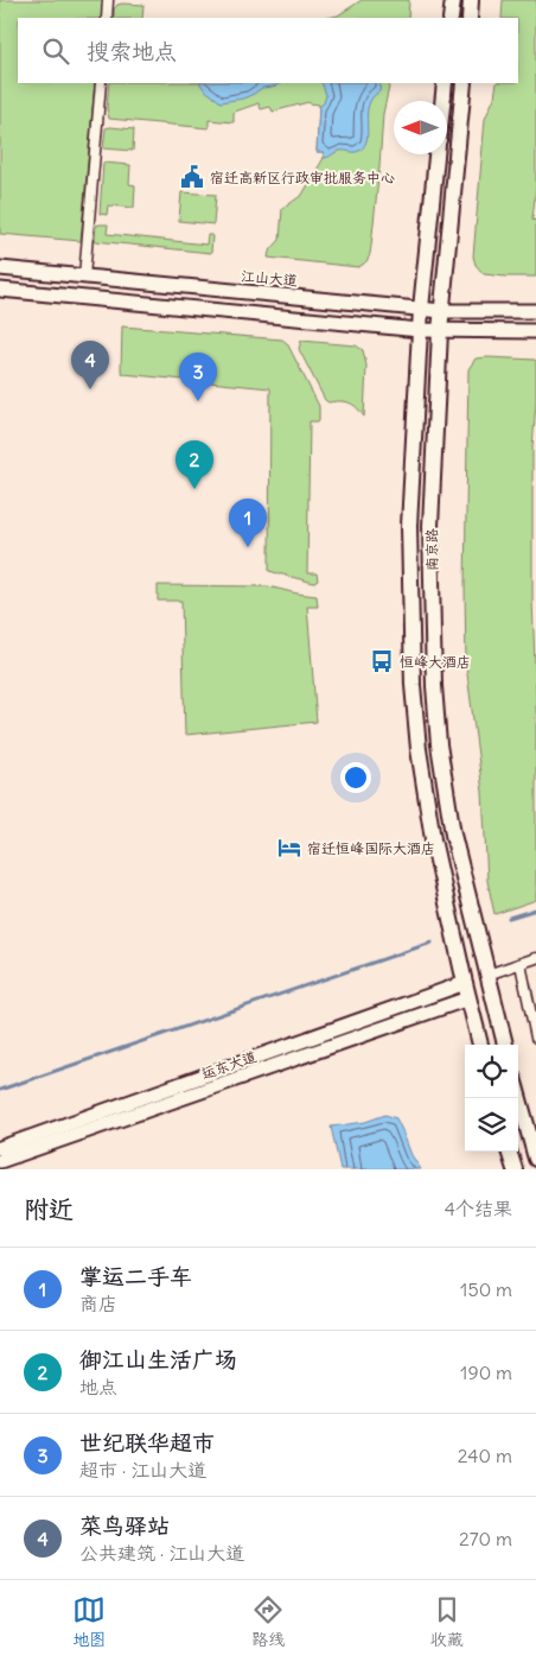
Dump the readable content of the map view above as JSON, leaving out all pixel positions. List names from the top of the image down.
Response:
{
  "streets": {
    "main road": ["江山大道", "南京路", "运东大道"]
  },
  "crossings": [
    ["江山大道", "南京路"],
    ["南京路", "运东大道"]
  ],
  "places": {
    "public building": ["宿迁高新区行政审批服务中心"],
    "bus stop": ["恒峰大酒店"],
    "hotel": ["宿迁恒峰国际大酒店"]
  },
  "north": "left",
  "page": {
    "search": "搜索地点",
    "pins": [
      "4",
      "3",
      "2",
      "1"
    ],
    "heading": ["附近", "4个结果"],
    "list": [
      {
        "mark": "1",
        "name": "掌运二手车",
        "note": "商店",
        "value": "150 m"
      },
      {
        "mark": "2",
        "name": "御江山生活广场",
        "note": "地点",
        "value": "190 m"
      },
      {
        "mark": "3",
        "name": "世纪联华超市",
        "note": "超市 · 江山大道",
        "value": "240 m"
      },
      {
        "mark": "4",
        "name": "菜鸟驿站",
        "note": "公共建筑 · 江山大道",
        "value": "270 m"
      }
    ],
    "nav": ["地图", "路线", "收藏"]
  }
}
